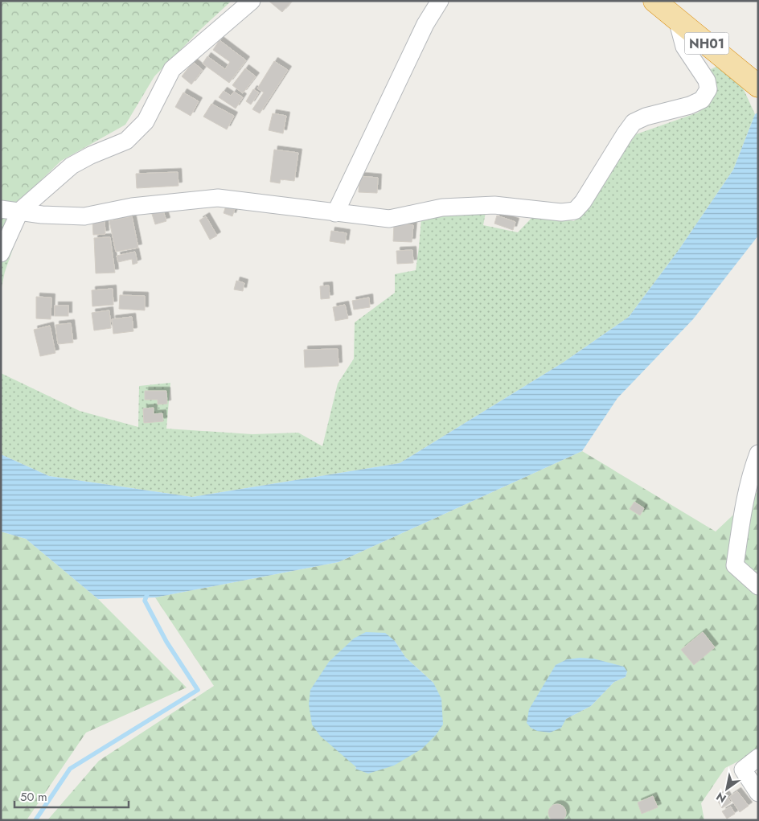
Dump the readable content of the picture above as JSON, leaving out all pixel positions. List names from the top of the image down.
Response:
{
  "streets": {
    "highway": ["NH01"]
  },
  "scale_bar": "50 m",
  "north": "bottom left"
}
